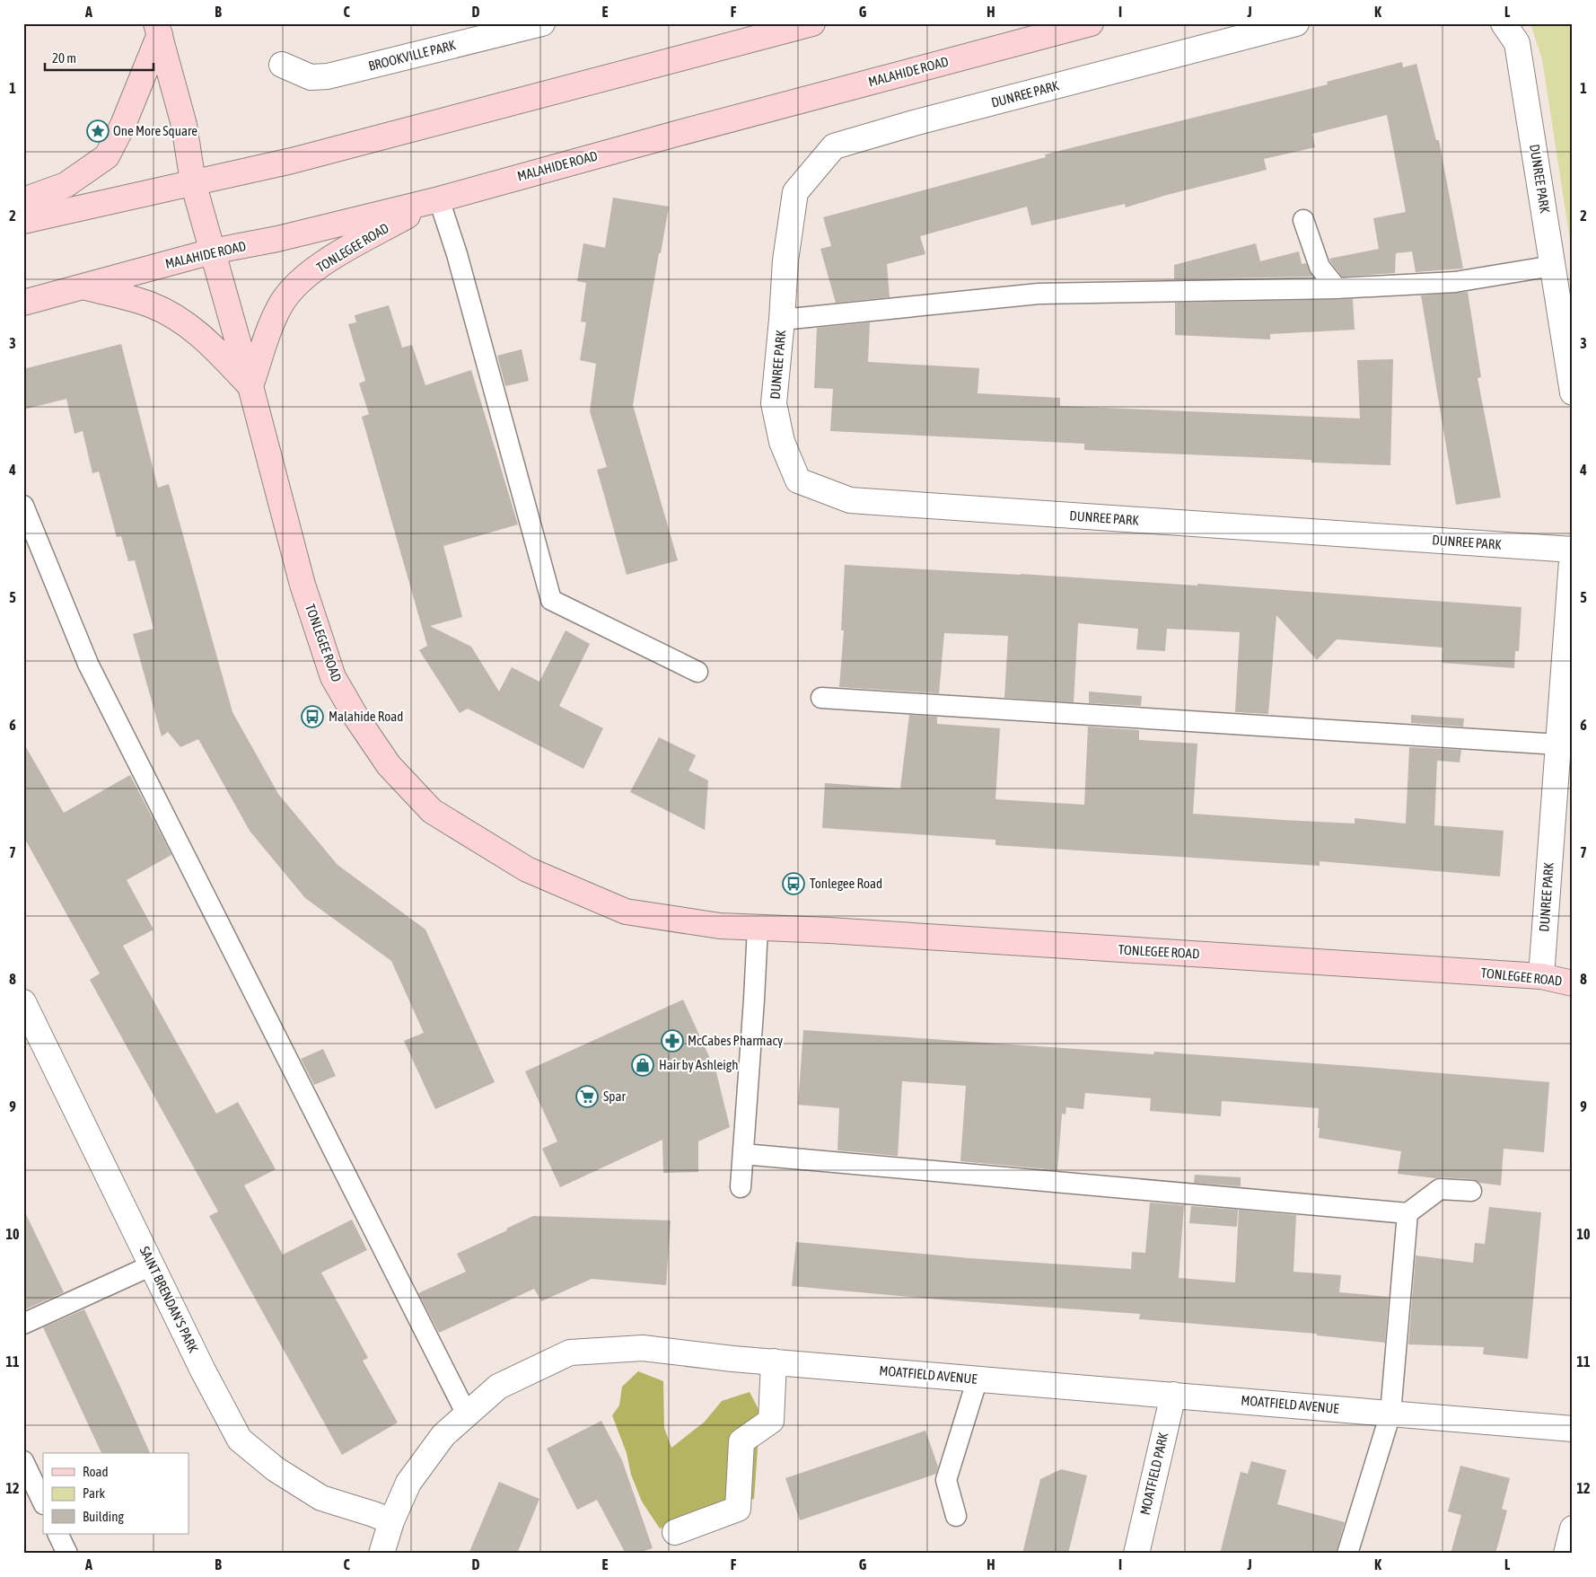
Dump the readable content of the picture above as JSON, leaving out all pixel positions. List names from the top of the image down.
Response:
{
  "streets": {
    "main road": ["MALAHIDE ROAD", "TONLEGEE ROAD"],
    "street": [
      "BROOKVILLE PARK",
      "DUNREE PARK",
      "SAINT BRENDAN'S PARK",
      "MOATFIELD AVENUE",
      "MOATFIELD PARK"
    ]
  },
  "crossings": [
    ["MALAHIDE ROAD", "TONLEGEE ROAD"],
    ["DUNREE PARK", "TONLEGEE ROAD"],
    ["SAINT BRENDAN'S PARK", "MOATFIELD AVENUE"],
    ["MOATFIELD AVENUE", "MOATFIELD PARK"]
  ],
  "places": {
    "place": ["One More Square"],
    "bus stop": ["Malahide Road", "Tonlegee Road"],
    "pharmacy": ["McCabes Pharmacy"],
    "shop": ["Hair by Ashleigh"],
    "supermarket": ["Spar"]
  },
  "legend": ["Road", "Park", "Building"],
  "scale_bar": "20 m",
  "grid": {
    "columns": [
      "A",
      "B",
      "C",
      "D",
      "E",
      "F",
      "G",
      "H",
      "I",
      "J",
      "K",
      "L"
    ],
    "rows": [
      "1",
      "2",
      "3",
      "4",
      "5",
      "6",
      "7",
      "8",
      "9",
      "10",
      "11",
      "12"
    ]
  }
}
